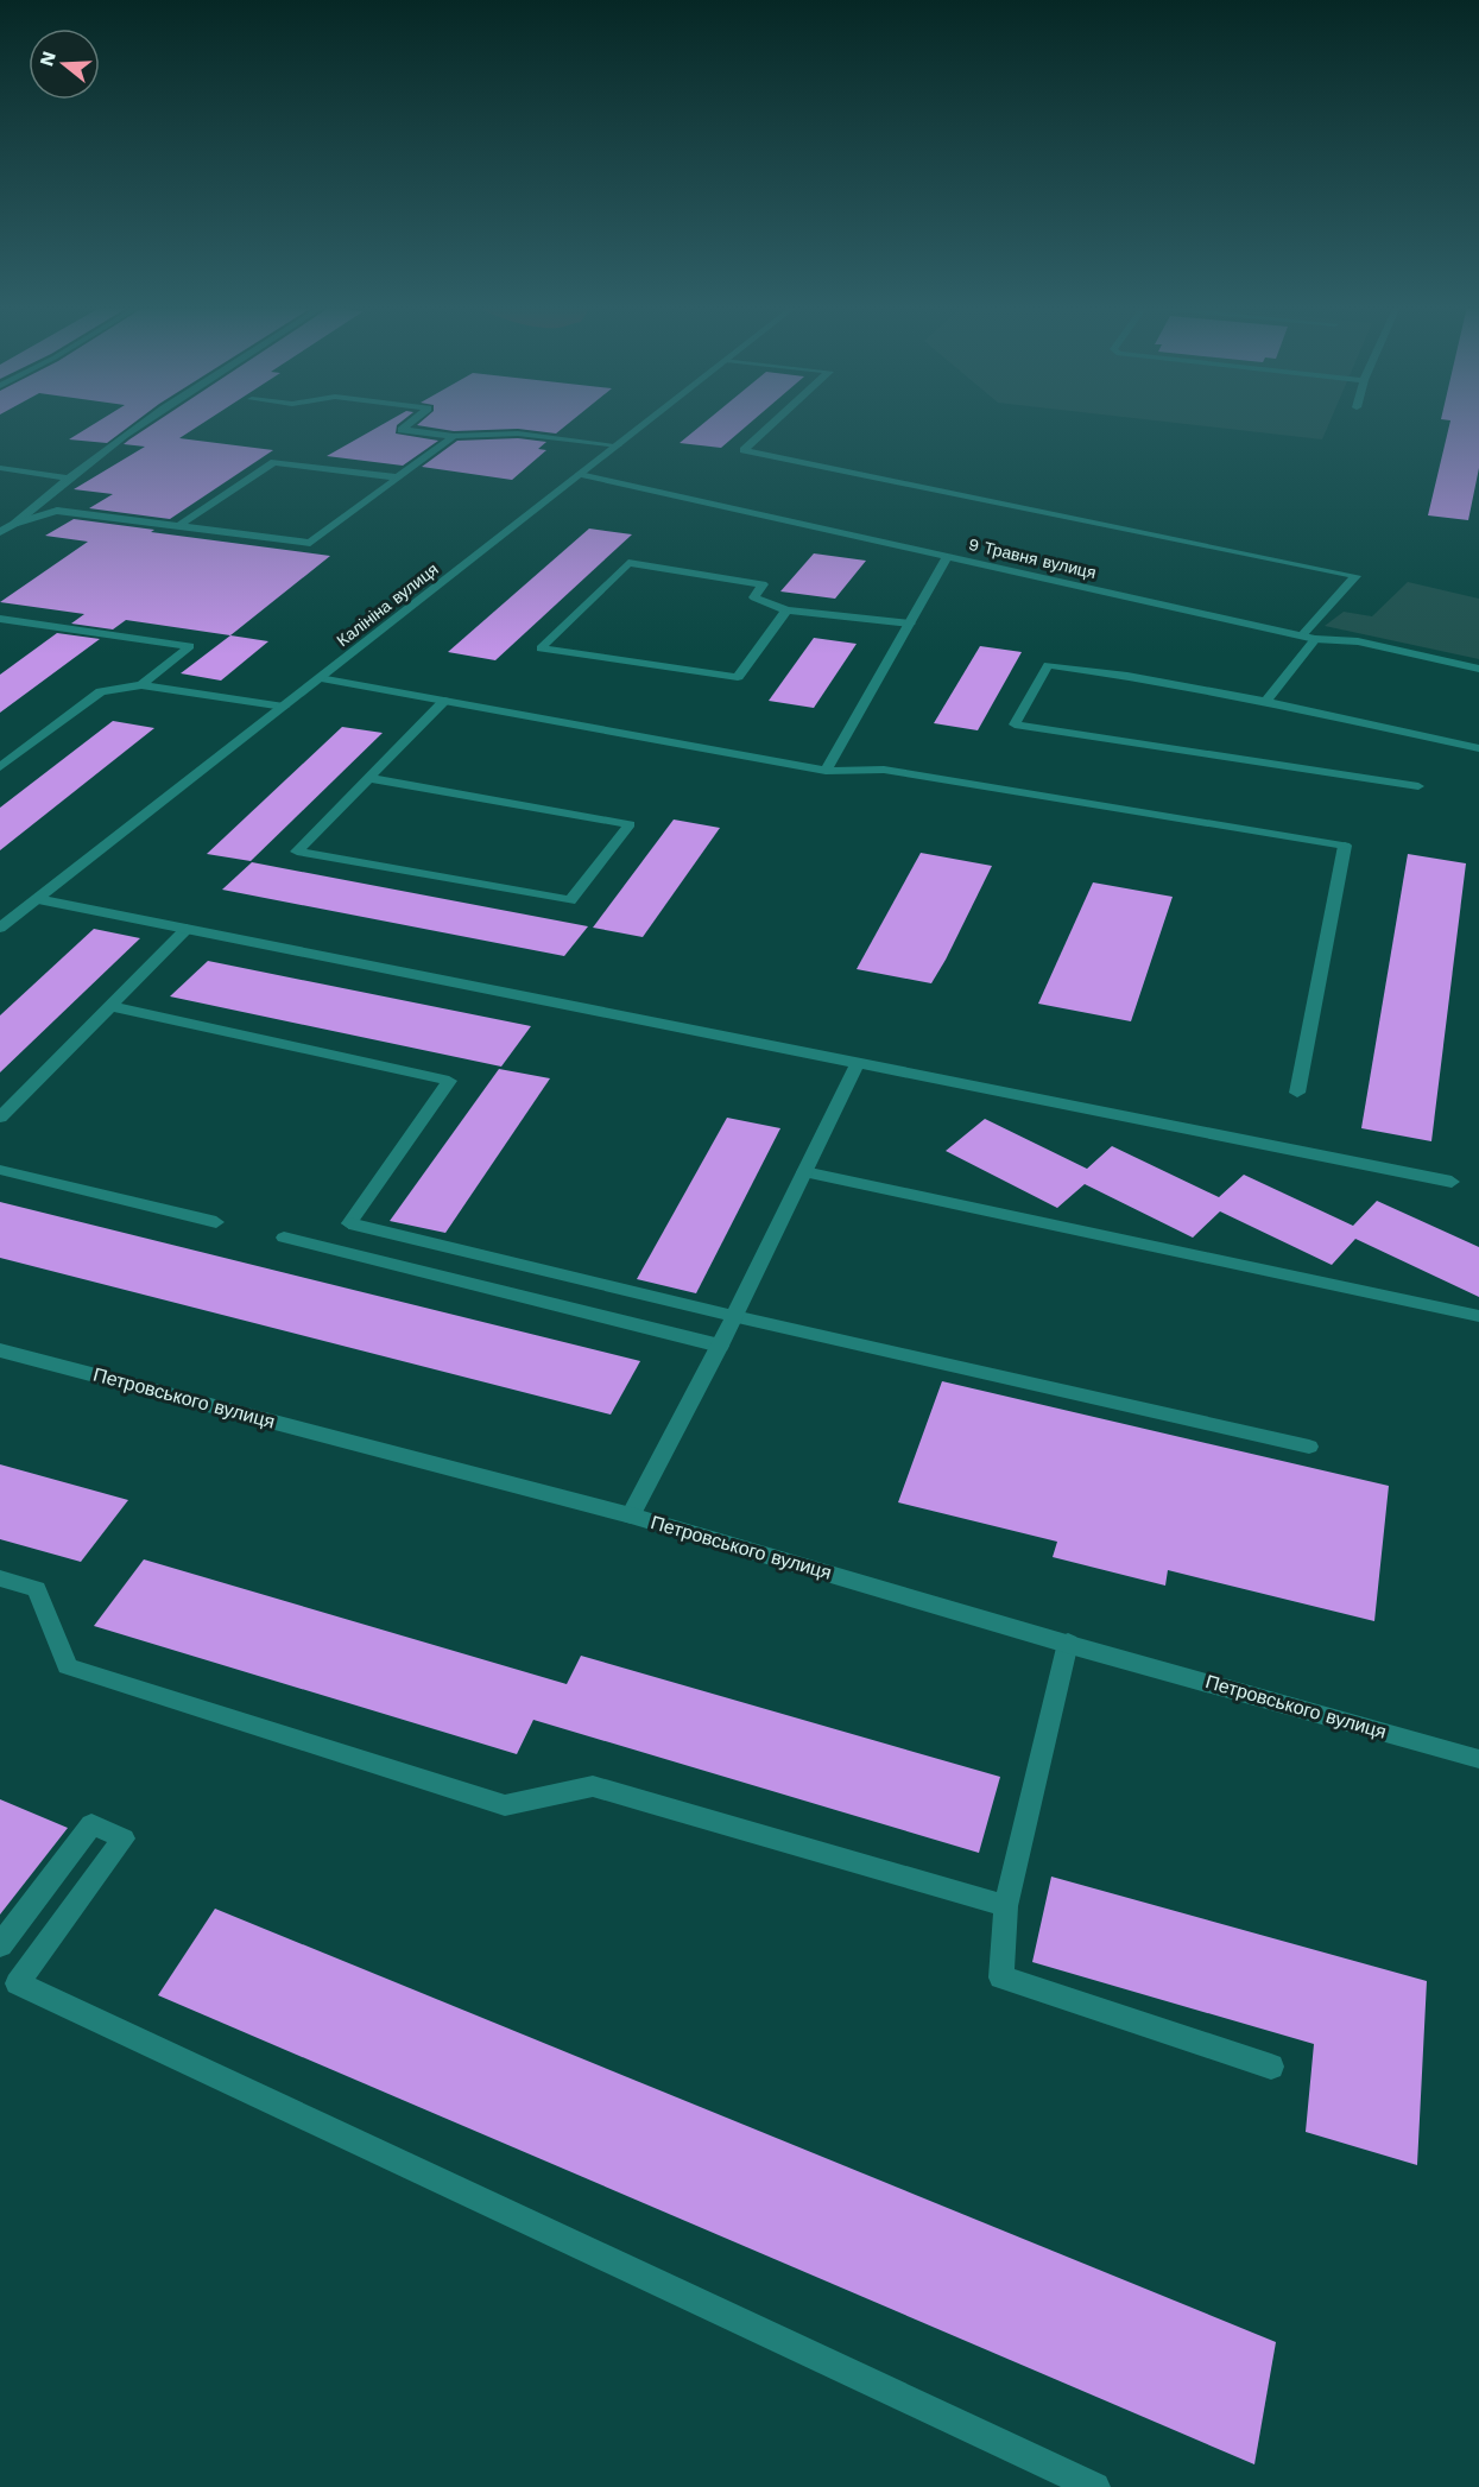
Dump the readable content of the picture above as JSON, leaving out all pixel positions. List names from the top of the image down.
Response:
{
  "streets": {
    "street": ["9 Травня вулиця", "Калініна вулиця", "Петровського вулиця"]
  },
  "crossings": [
    ["9 Травня вулиця", "Калініна вулиця"]
  ],
  "north": "left"
}
